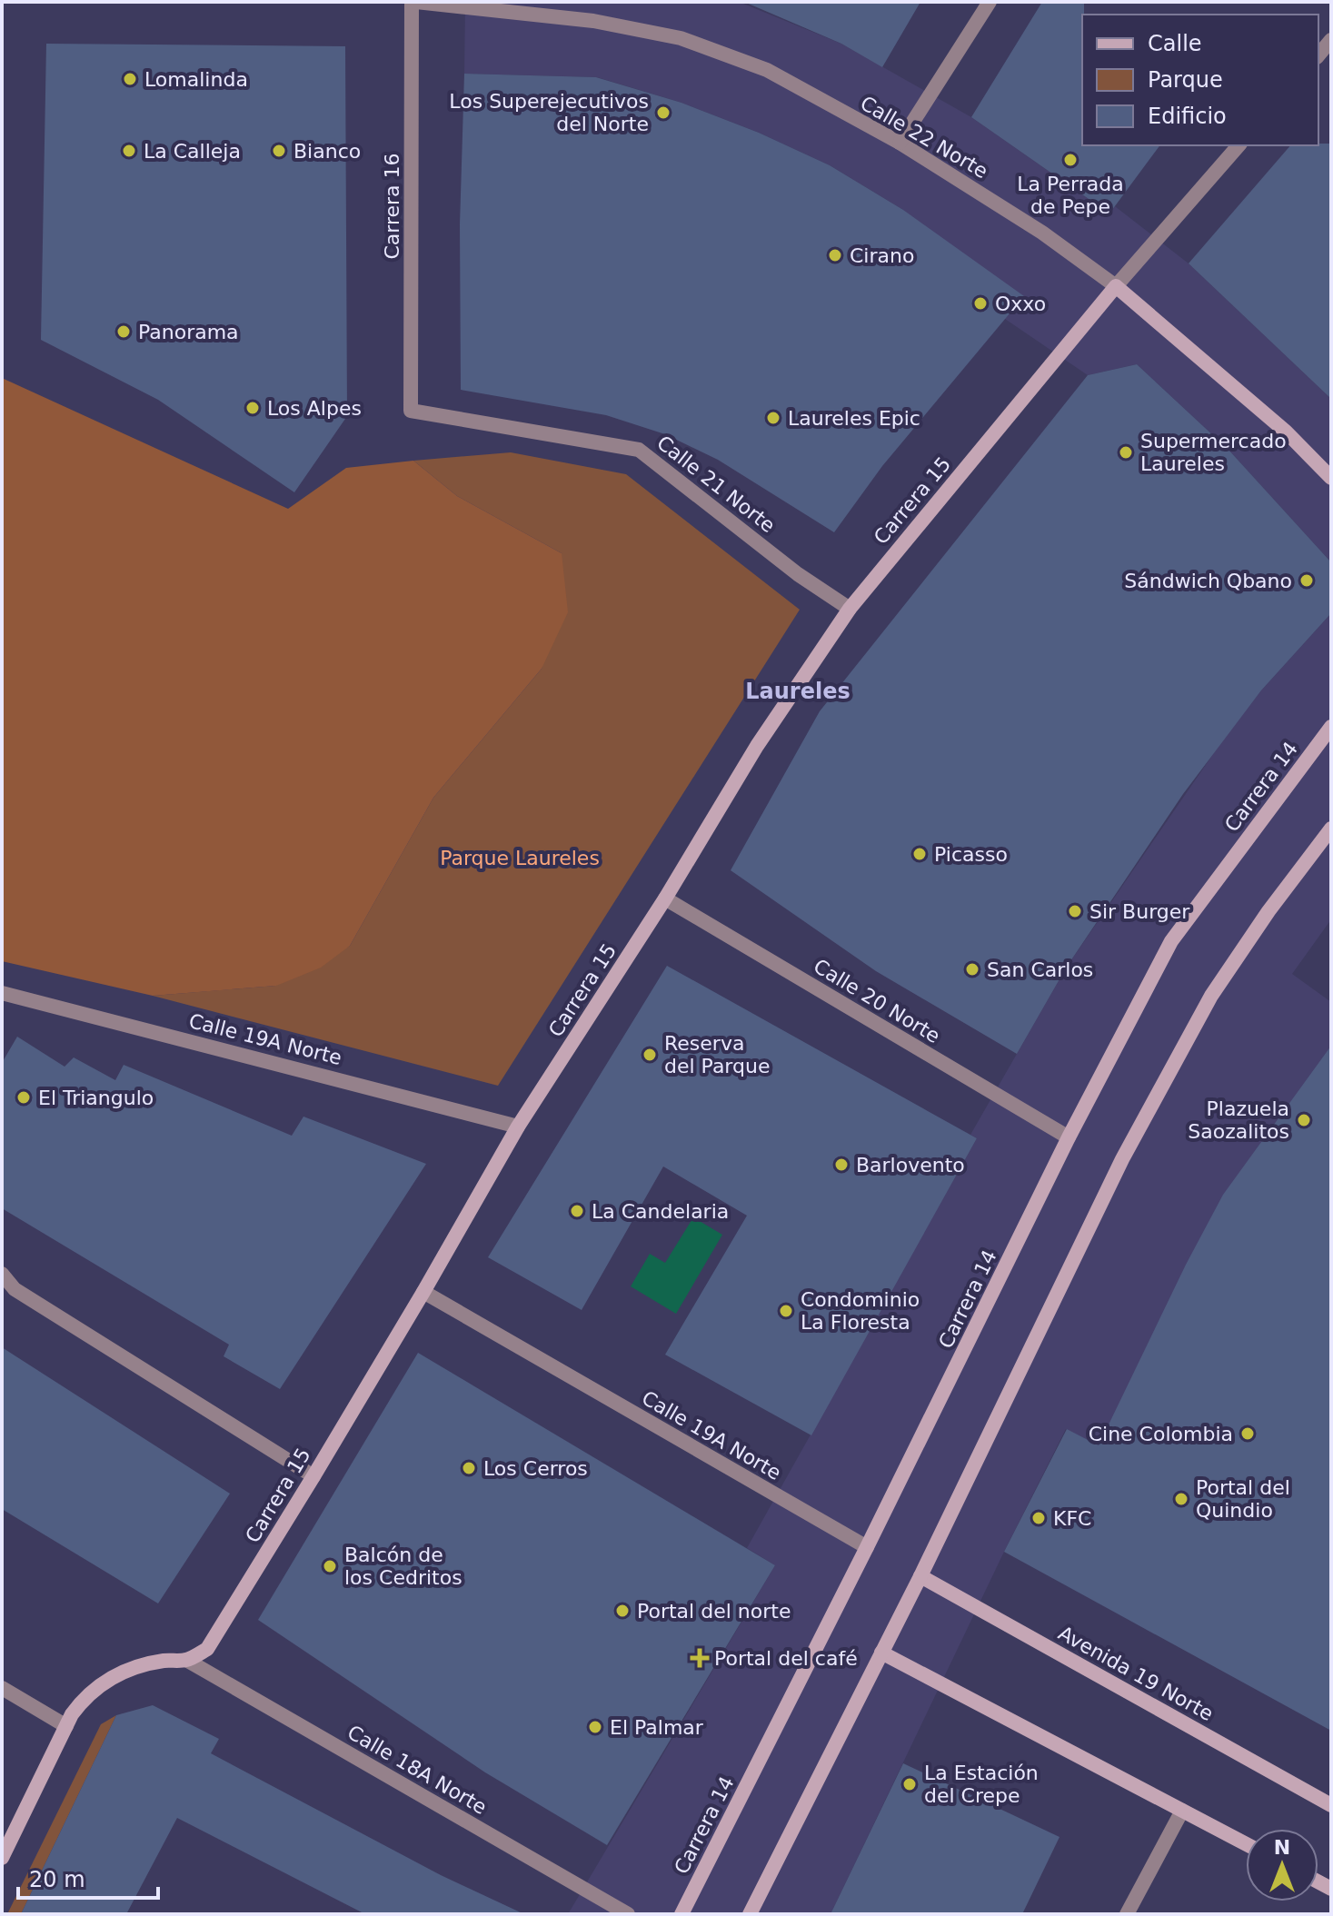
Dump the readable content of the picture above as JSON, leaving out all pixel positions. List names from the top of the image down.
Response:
{
  "streets": {
    "street": [
      "Calle 22 Norte",
      "Carrera 16",
      "Calle 21 Norte",
      "Carrera 15",
      "Carrera 14",
      "Calle 20 Norte",
      "Calle 19A Norte",
      "Avenida 19 Norte",
      "Calle 18A Norte"
    ]
  },
  "crossings": [
    ["Calle 22 Norte", "Carrera 16"],
    ["Calle 22 Norte", "Carrera 15"],
    ["Carrera 16", "Calle 21 Norte"],
    ["Calle 21 Norte", "Carrera 15"],
    ["Carrera 15", "Calle 20 Norte"],
    ["Carrera 15", "Calle 19A Norte"],
    ["Carrera 15", "Calle 18A Norte"],
    ["Carrera 14", "Calle 20 Norte"],
    ["Carrera 14", "Calle 19A Norte"]
  ],
  "districts": ["Laureles"],
  "parks": ["Parque Laureles"],
  "places": {
    "other": [
      "Lomalinda",
      "Los Superejecutivos del Norte",
      "La Calleja",
      "Bianco",
      "La Perrada de Pepe",
      "Cirano",
      "Oxxo",
      "Panorama",
      "Los Alpes",
      "Laureles Epic",
      "Supermercado Laureles",
      "Sándwich Qbano",
      "Picasso",
      "Sir Burger",
      "San Carlos",
      "Reserva del Parque",
      "El Triangulo",
      "Plazuela Saozalitos",
      "Barlovento",
      "La Candelaria",
      "Condominio La Floresta",
      "Cine Colombia",
      "Los Cerros",
      "Portal del Quindio",
      "KFC",
      "Balcón de los Cedritos",
      "Portal del norte",
      "El Palmar",
      "La Estación del Crepe"
    ],
    "health": ["Portal del café"]
  },
  "legend": ["Calle", "Parque", "Edificio"],
  "scale_bar": "20 m",
  "north": "top"
}
